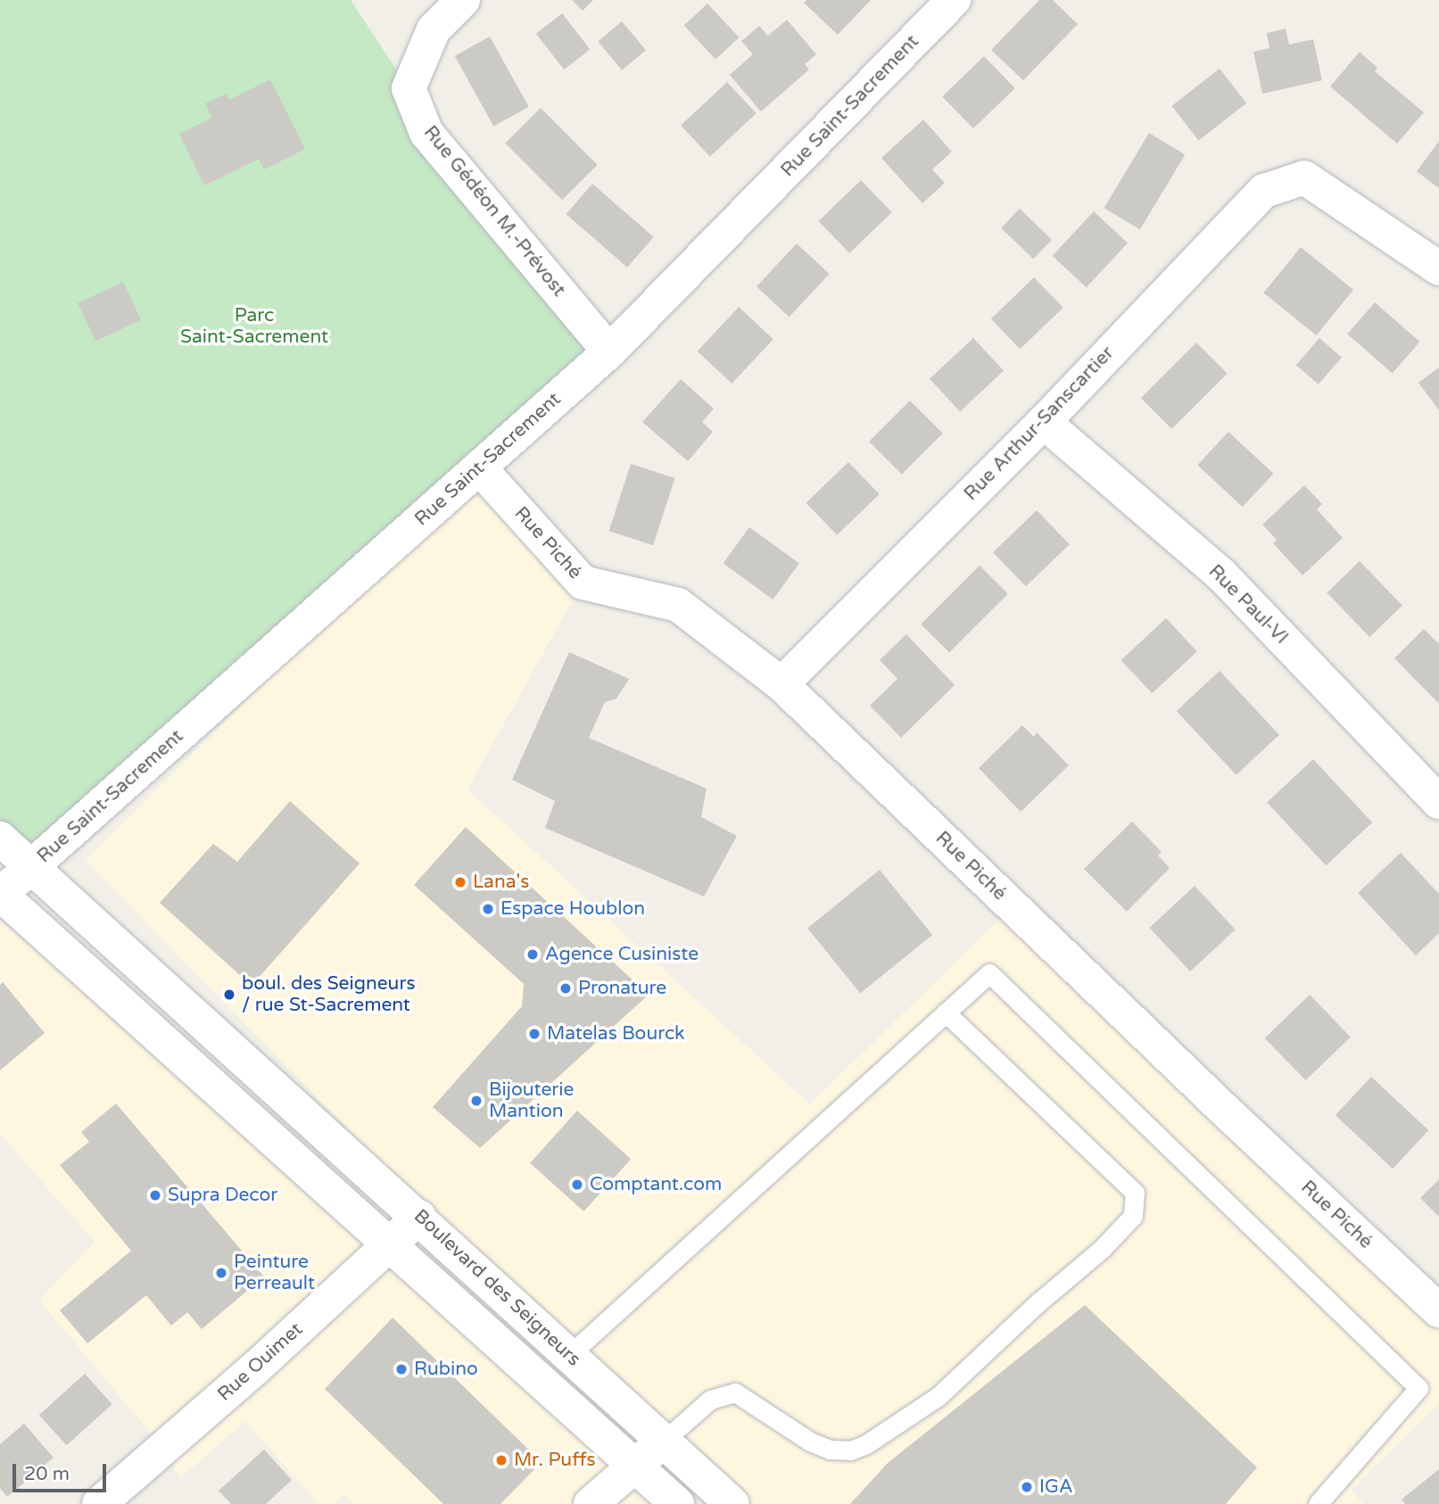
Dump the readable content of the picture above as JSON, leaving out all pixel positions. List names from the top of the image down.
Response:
{
  "streets": {
    "street": [
      "Rue Saint-Sacrement",
      "Rue Gédéon M.-Prévost",
      "Rue Arthur-Sanscartier",
      "Rue Piché",
      "Rue Paul-VI",
      "Boulevard des Seigneurs",
      "Rue Ouimet"
    ]
  },
  "crossings": [
    ["Rue Saint-Sacrement", "Rue Gédéon M.-Prévost"],
    ["Rue Saint-Sacrement", "Rue Piché"],
    ["Rue Saint-Sacrement", "Boulevard des Seigneurs"],
    ["Rue Arthur-Sanscartier", "Rue Piché"],
    ["Rue Arthur-Sanscartier", "Rue Paul-VI"],
    ["Boulevard des Seigneurs", "Rue Ouimet"]
  ],
  "parks": ["Parc Saint-Sacrement"],
  "places": [
    "Lana's",
    "Espace Houblon",
    "Agence Cusiniste",
    "Pronature",
    "boul. des Seigneurs / rue St-Sacrement",
    "Matelas Bourck",
    "Bijouterie Mantion",
    "Comptant.com",
    "Supra Decor",
    "Peinture Perreault",
    "Rubino",
    "Mr. Puffs",
    "IGA"
  ],
  "scale_bar": "20 m"
}
